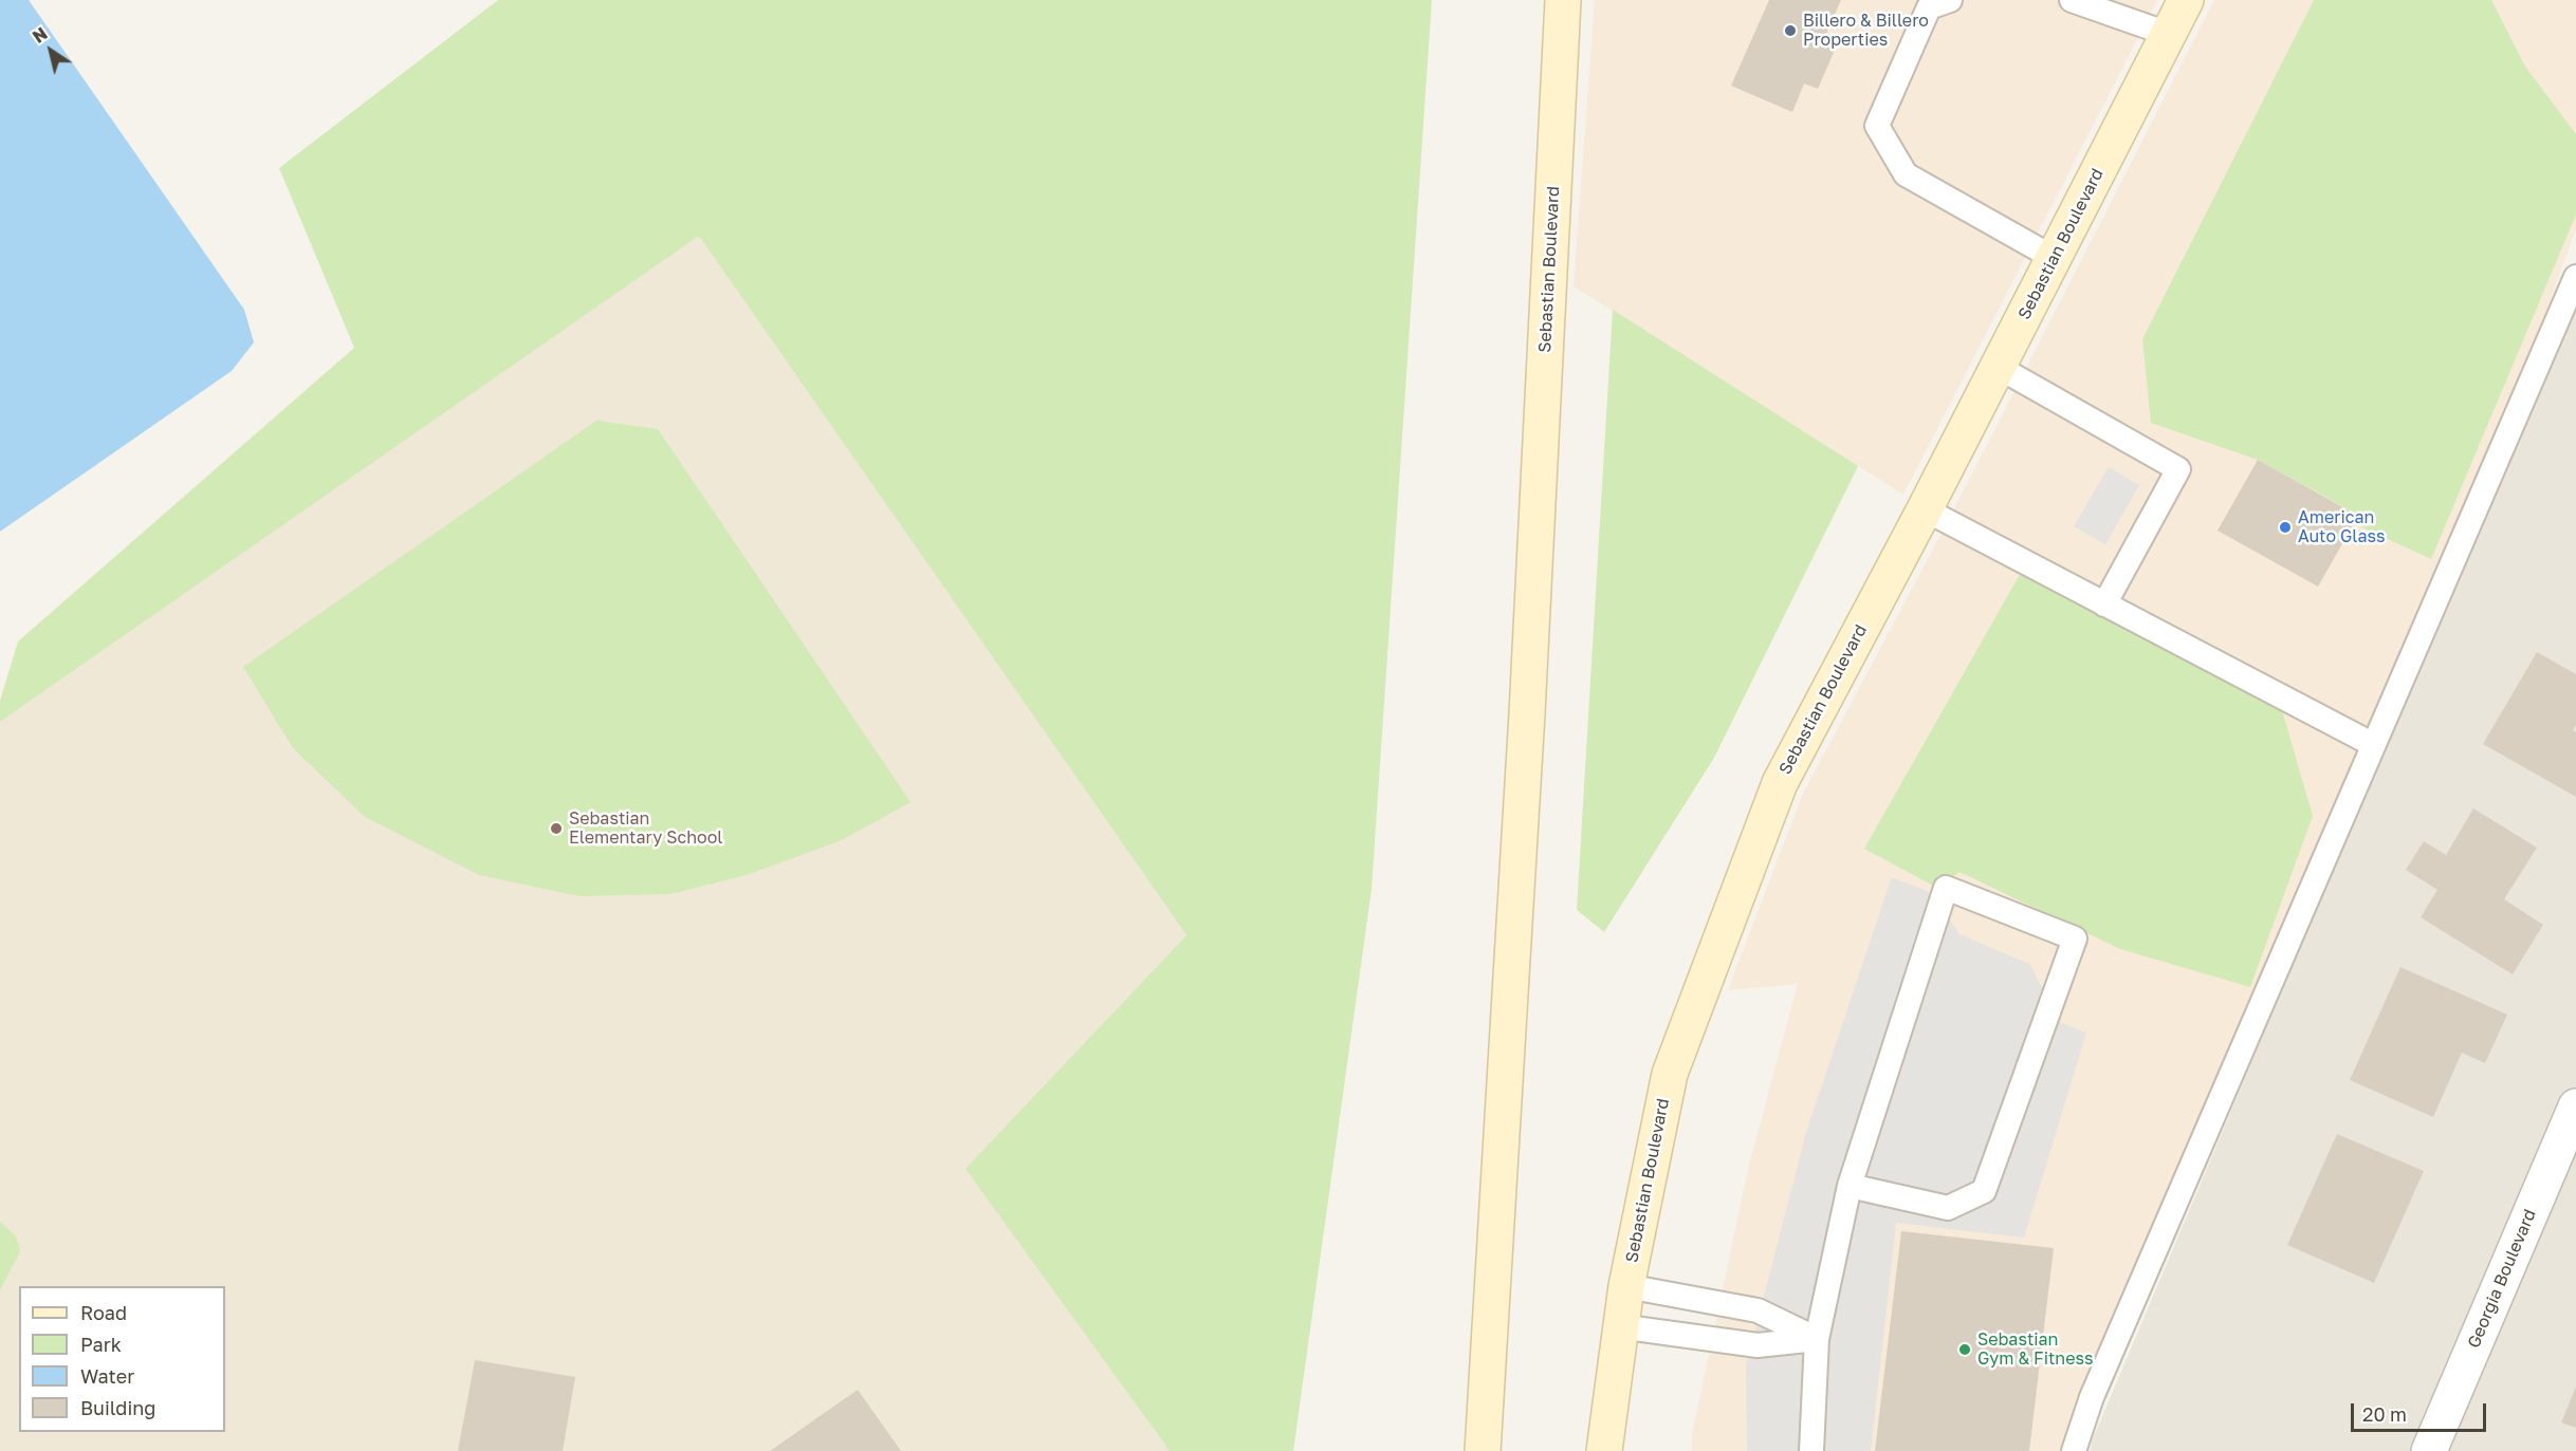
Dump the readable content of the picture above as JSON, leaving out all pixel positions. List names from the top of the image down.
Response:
{
  "streets": {
    "main road": ["Sebastian Boulevard"],
    "street": ["Georgia Boulevard"]
  },
  "places": [
    "Billero & Billero Properties",
    "American Auto Glass",
    "Sebastian Elementary School",
    "Sebastian Gym & Fitness"
  ],
  "legend": [
    "Road",
    "Park",
    "Water",
    "Building"
  ],
  "scale_bar": "20 m",
  "north": "top left"
}
